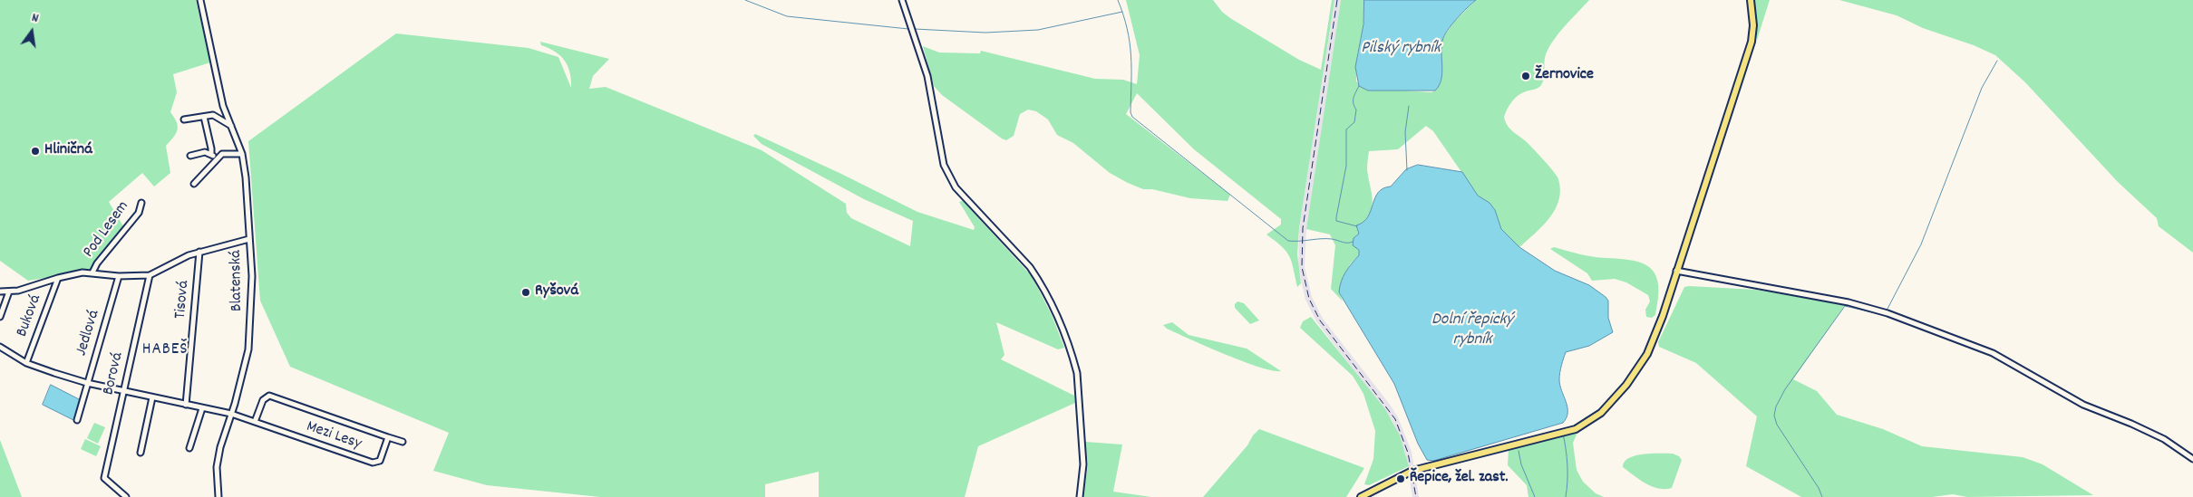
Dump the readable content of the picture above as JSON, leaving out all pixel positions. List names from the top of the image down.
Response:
{
  "streets": {
    "street": [
      "Pod Lesem",
      "Blatenská",
      "Tisová",
      "Buková",
      "Jedlová",
      "Borová",
      "Mezi Lesy"
    ]
  },
  "crossings": [
    ["Blatenská", "Mezi Lesy"],
    ["Tisová", "Mezi Lesy"],
    ["Buková", "Mezi Lesy"],
    ["Jedlová", "Mezi Lesy"],
    ["Borová", "Mezi Lesy"]
  ],
  "districts": ["HABEŠ"],
  "water": ["Pilský rybník", "Dolní řepický rybník"],
  "places": [
    "Žernovice",
    "Hliničná",
    "Ryšová",
    "Řepice, žel. zast."
  ],
  "north": "top"
}
